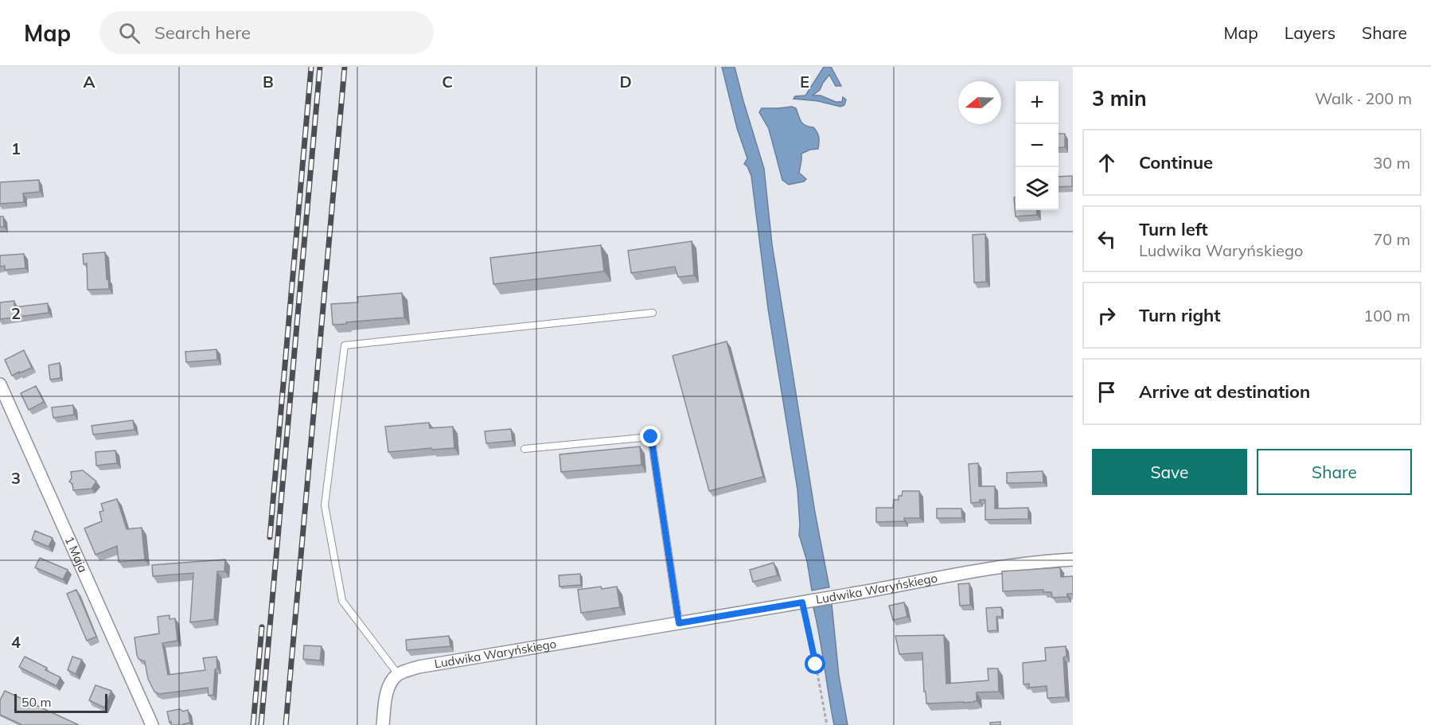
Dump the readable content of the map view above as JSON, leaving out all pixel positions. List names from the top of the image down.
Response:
{
  "streets": {
    "street": ["1 Maja", "Ludwika Waryńskiego"]
  },
  "scale_bar": "50 m",
  "north": "left",
  "page": {
    "header": "Map",
    "search": "Search here",
    "nav": ["Map", "Layers", "Share"],
    "heading": ["3 min", "Walk · 200 m"],
    "map_buttons": ["+", "−"],
    "list": [
      ["Continue", "30 m"],
      ["Turn left", "Ludwika Waryńskiego", "70 m"],
      ["Turn right", "100 m"],
      "Arrive at destination"
    ],
    "buttons": ["Save", "Share"],
    "scale": "50 m"
  },
  "grid": {
    "columns": [
      "A",
      "B",
      "C",
      "D",
      "E"
    ],
    "rows": [
      "1",
      "2",
      "3",
      "4"
    ]
  }
}
